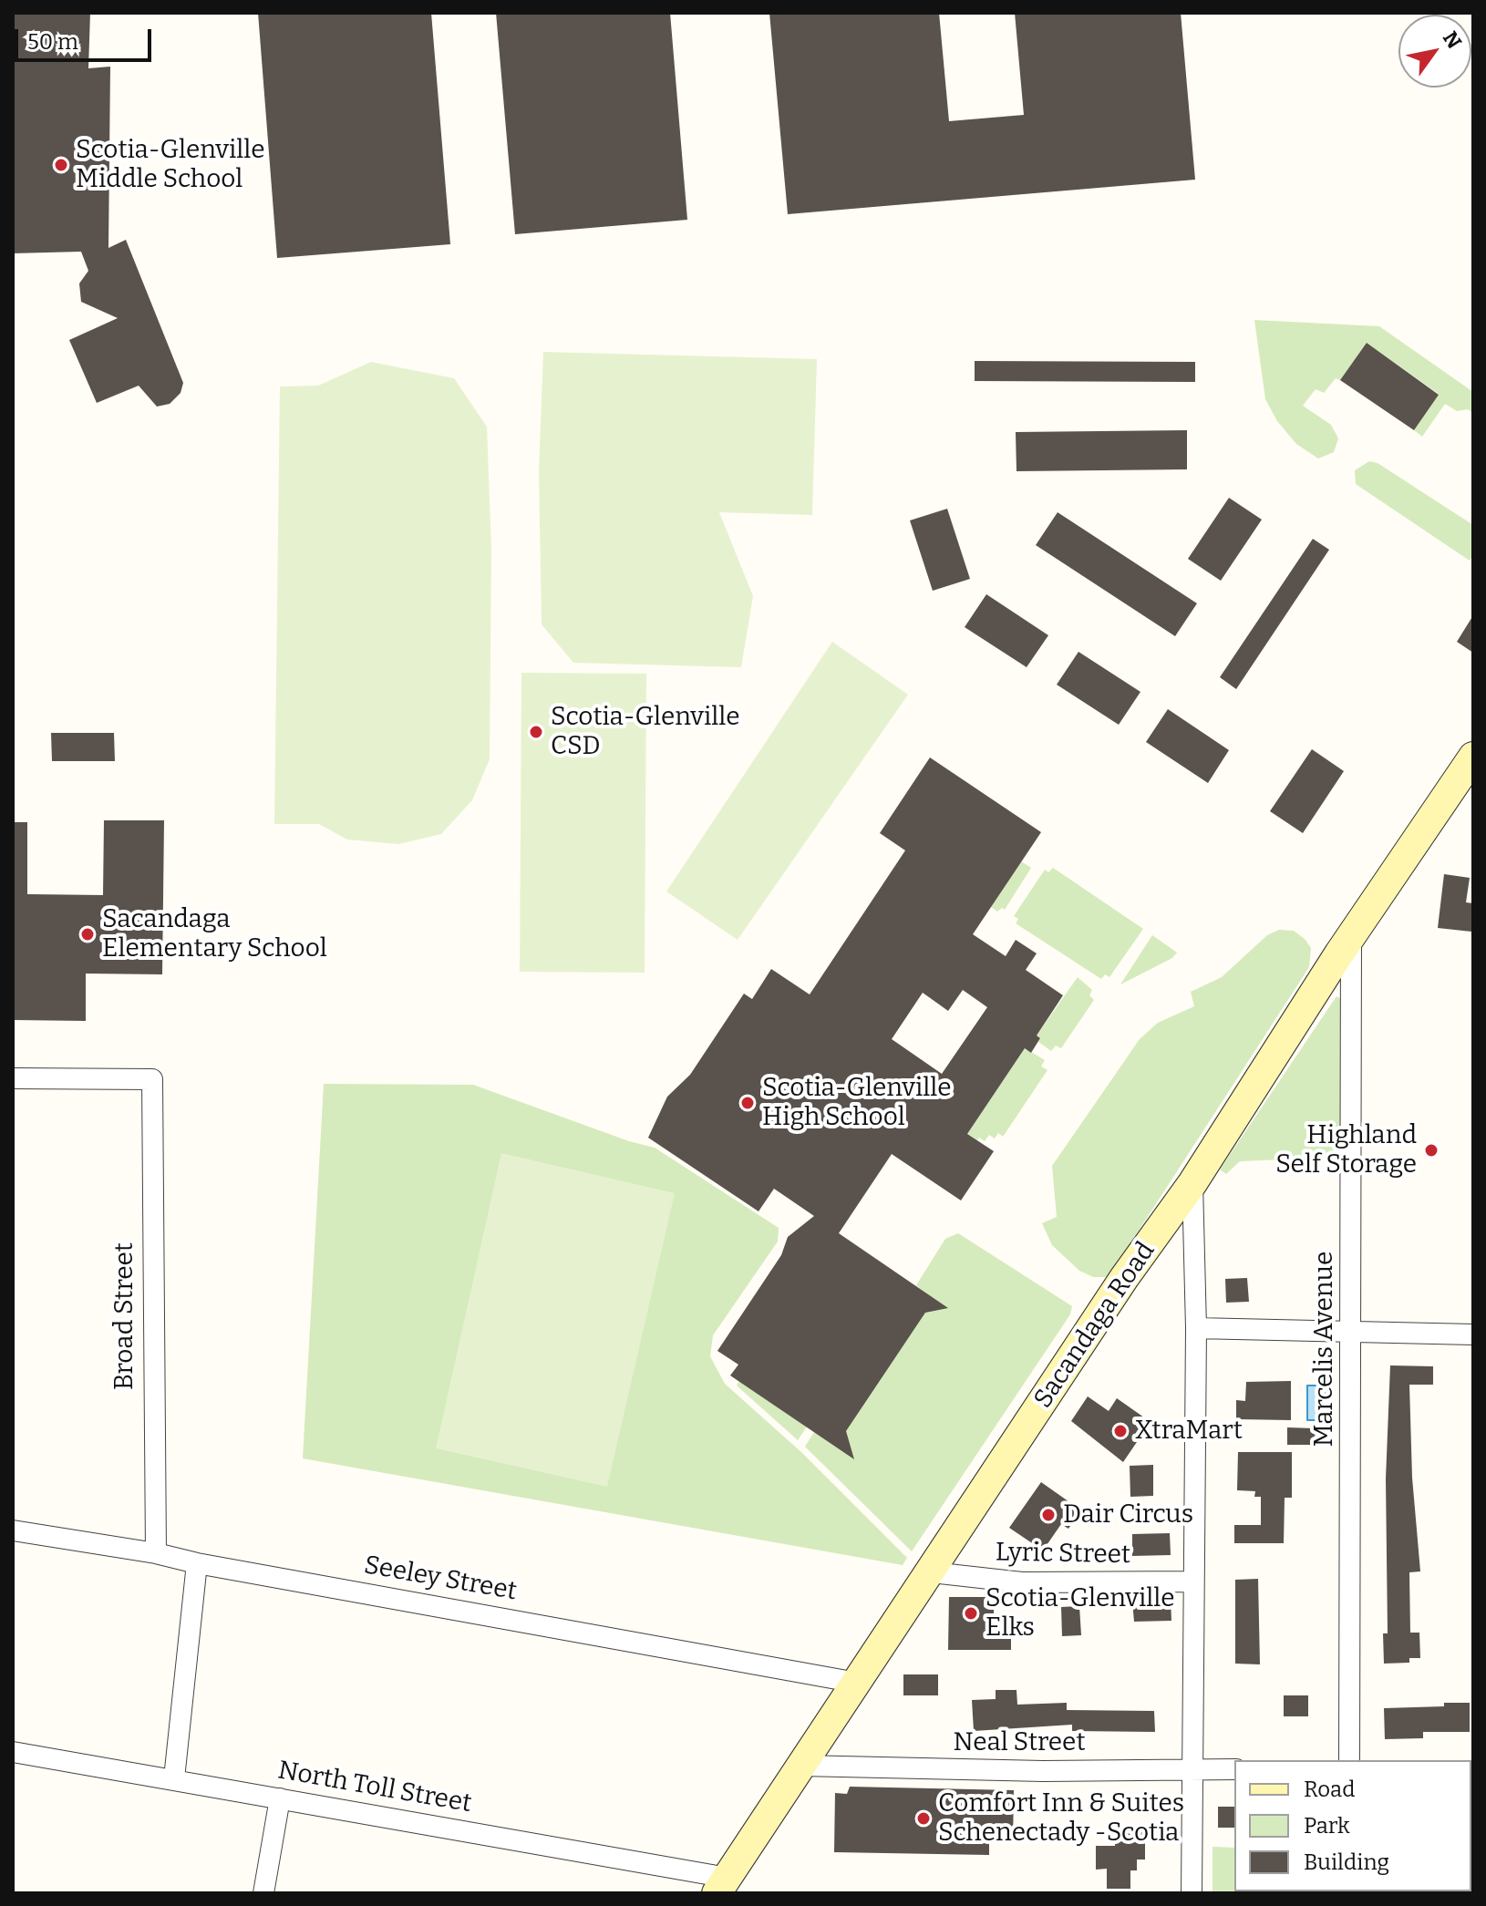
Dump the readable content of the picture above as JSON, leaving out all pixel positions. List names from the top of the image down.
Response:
{
  "streets": {
    "main road": ["Sacandaga Road"],
    "street": [
      "Broad Street",
      "Marcelis Avenue",
      "Lyric Street",
      "Seeley Street",
      "Neal Street",
      "North Toll Street"
    ]
  },
  "crossings": [
    ["Broad Street", "Seeley Street"],
    ["Sacandaga Road", "Marcelis Avenue"],
    ["Sacandaga Road", "Lyric Street"],
    ["Sacandaga Road", "Seeley Street"],
    ["Sacandaga Road", "Neal Street"],
    ["Sacandaga Road", "North Toll Street"]
  ],
  "places": [
    "Scotia-Glenville Middle School",
    "Scotia-Glenville CSD",
    "Sacandaga Elementary School",
    "Scotia-Glenville High School",
    "Highland Self Storage",
    "XtraMart",
    "Dair Circus",
    "Scotia-Glenville Elks",
    "Comfort Inn & Suites Schenectady -Scotia"
  ],
  "legend": ["Road", "Park", "Building"],
  "scale_bar": "50 m",
  "north": "top right"
}
